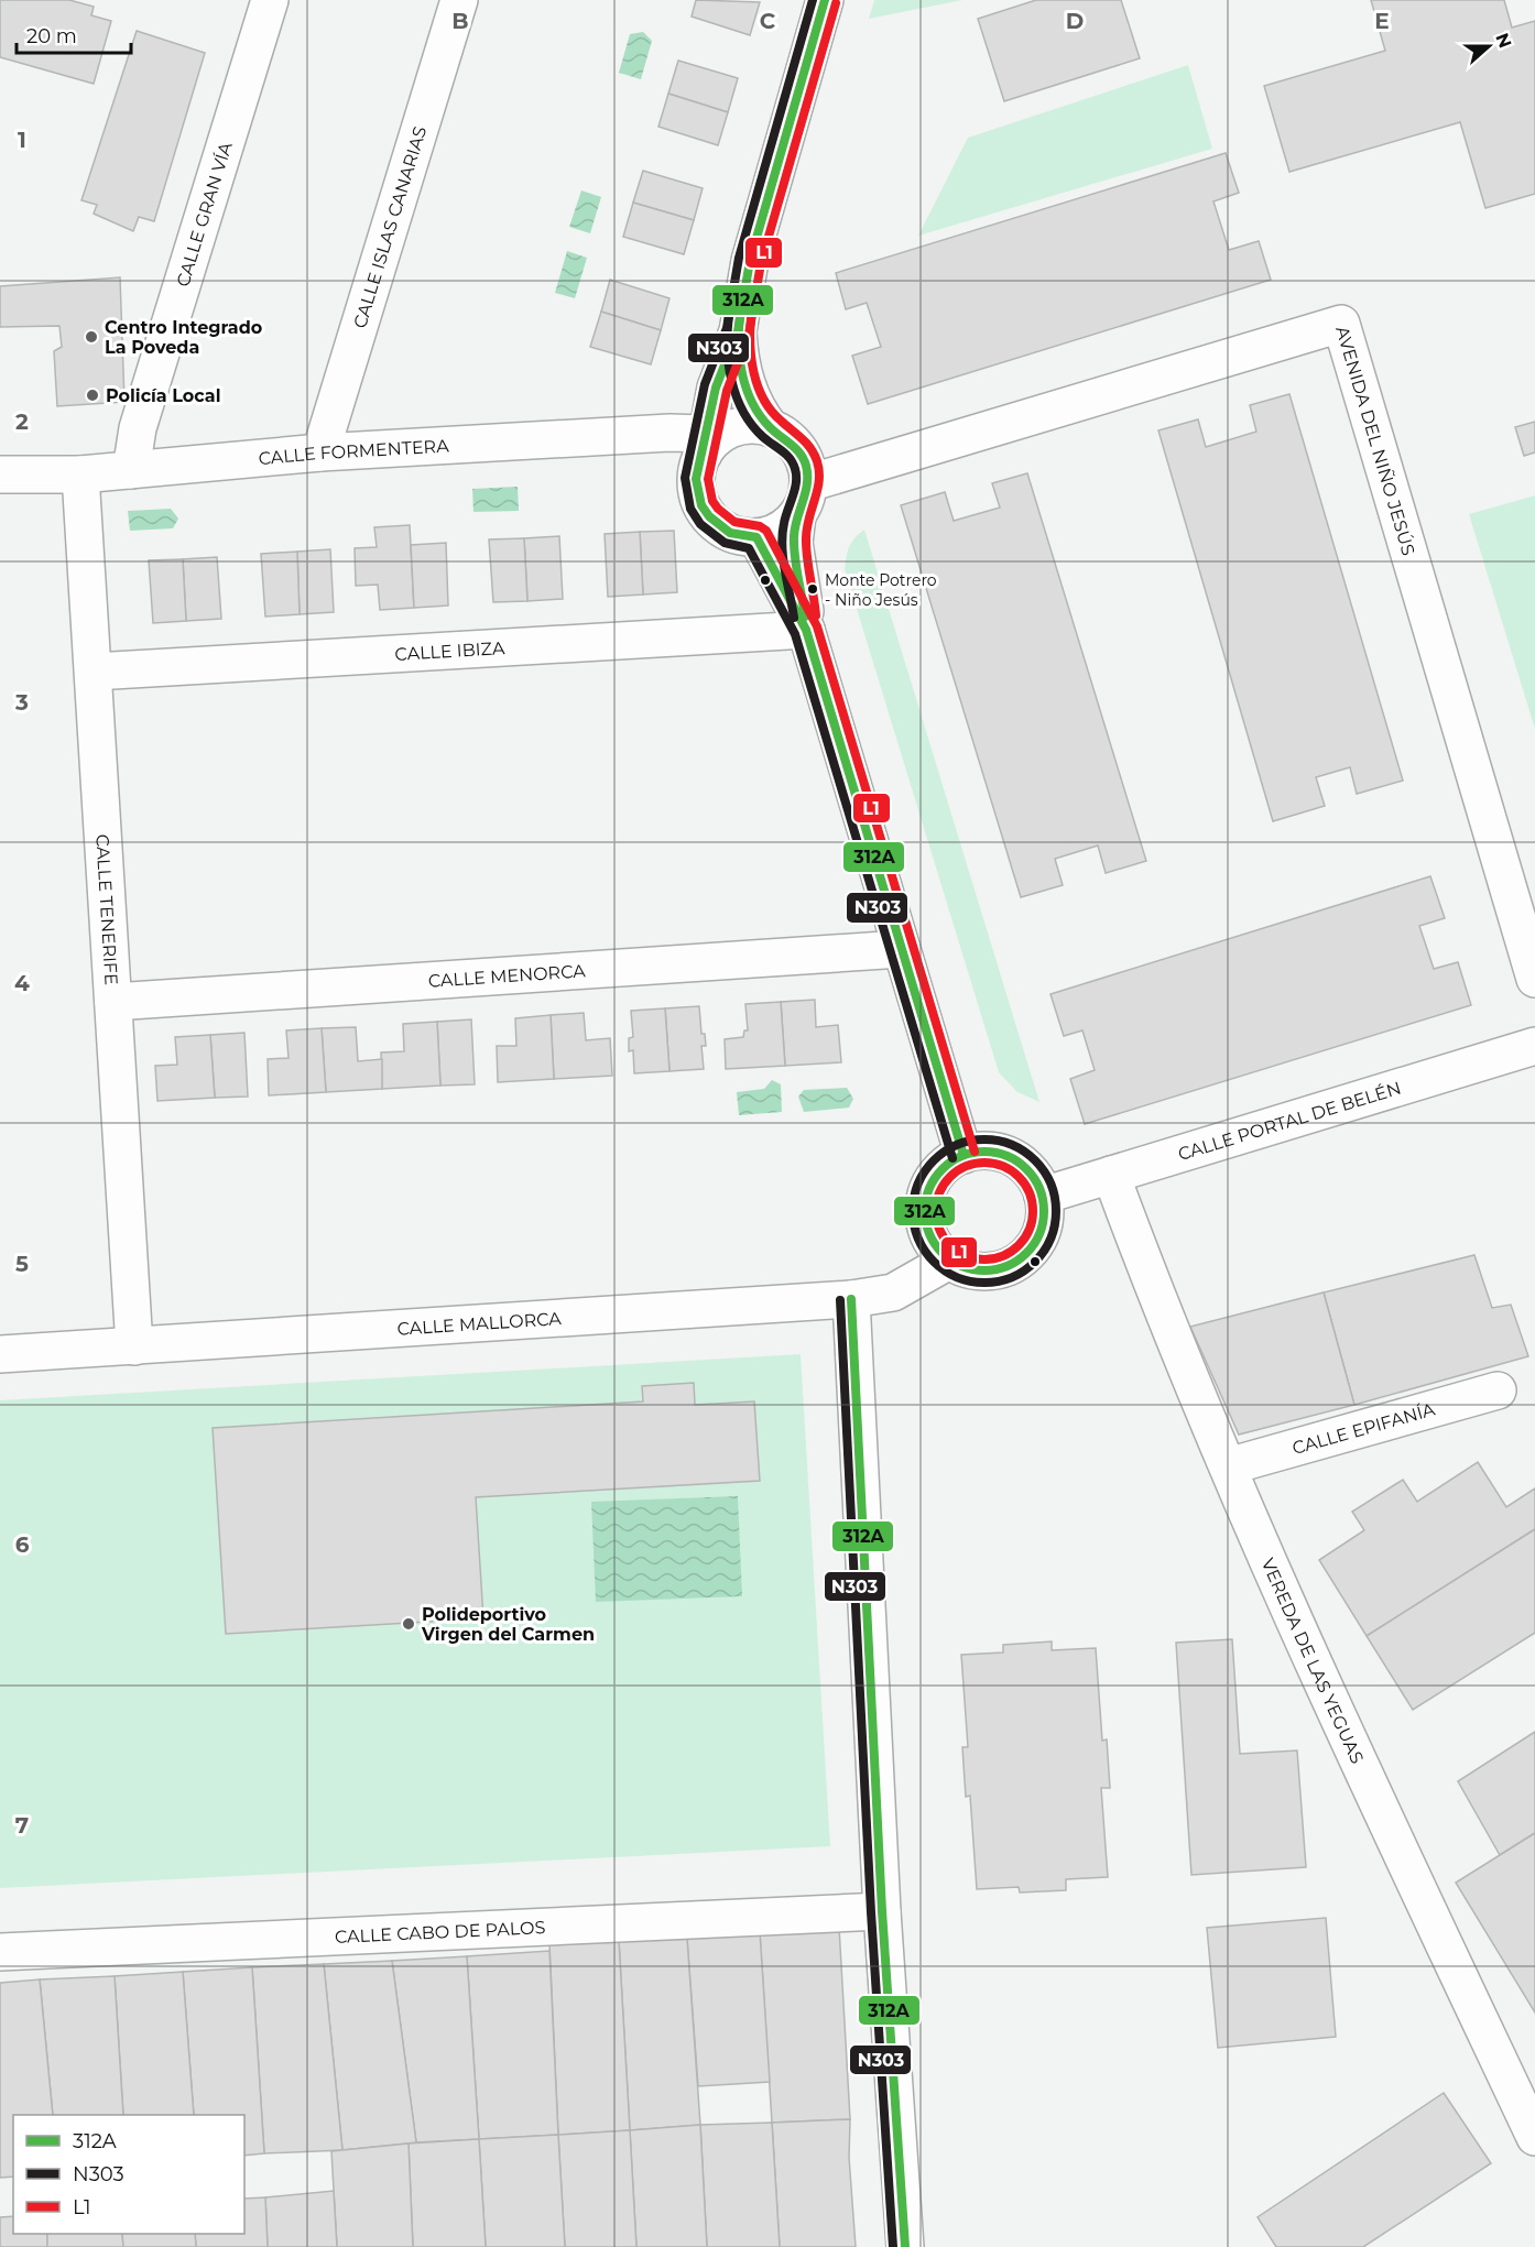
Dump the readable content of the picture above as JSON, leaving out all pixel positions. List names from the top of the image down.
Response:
{
  "streets": {
    "street": [
      "CALLE GRAN VÍA",
      "CALLE ISLAS CANARIAS",
      "AVENIDA DEL NIÑO JESÚS",
      "CALLE FORMENTERA",
      "CALLE IBIZA",
      "CALLE TENERIFE",
      "CALLE MENORCA",
      "CALLE PORTAL DE BELÉN",
      "CALLE MALLORCA",
      "CALLE EPIFANÍA",
      "VEREDA DE LAS YEGUAS",
      "CALLE CABO DE PALOS"
    ]
  },
  "crossings": [
    ["CALLE GRAN VÍA", "CALLE FORMENTERA"],
    ["CALLE ISLAS CANARIAS", "CALLE FORMENTERA"],
    ["AVENIDA DEL NIÑO JESÚS", "CALLE FORMENTERA"],
    ["CALLE FORMENTERA", "CALLE TENERIFE"],
    ["CALLE IBIZA", "CALLE TENERIFE"],
    ["CALLE TENERIFE", "CALLE MENORCA"],
    ["CALLE TENERIFE", "CALLE MALLORCA"],
    ["CALLE PORTAL DE BELÉN", "CALLE MALLORCA"],
    ["CALLE PORTAL DE BELÉN", "VEREDA DE LAS YEGUAS"],
    ["CALLE EPIFANÍA", "VEREDA DE LAS YEGUAS"]
  ],
  "places": [
    "Centro Integrado La Poveda",
    "Policía Local",
    "Monte Potrero - Niño Jesús",
    "Polideportivo Virgen del Carmen"
  ],
  "lines": ["transit line 312A", "transit line N303", "transit line L1"],
  "legend": ["312A", "N303", "L1"],
  "scale_bar": "20 m",
  "north": "right",
  "grid": {
    "columns": [
      "B",
      "C",
      "D",
      "E"
    ],
    "rows": [
      "1",
      "2",
      "3",
      "4",
      "5",
      "6",
      "7"
    ]
  }
}
